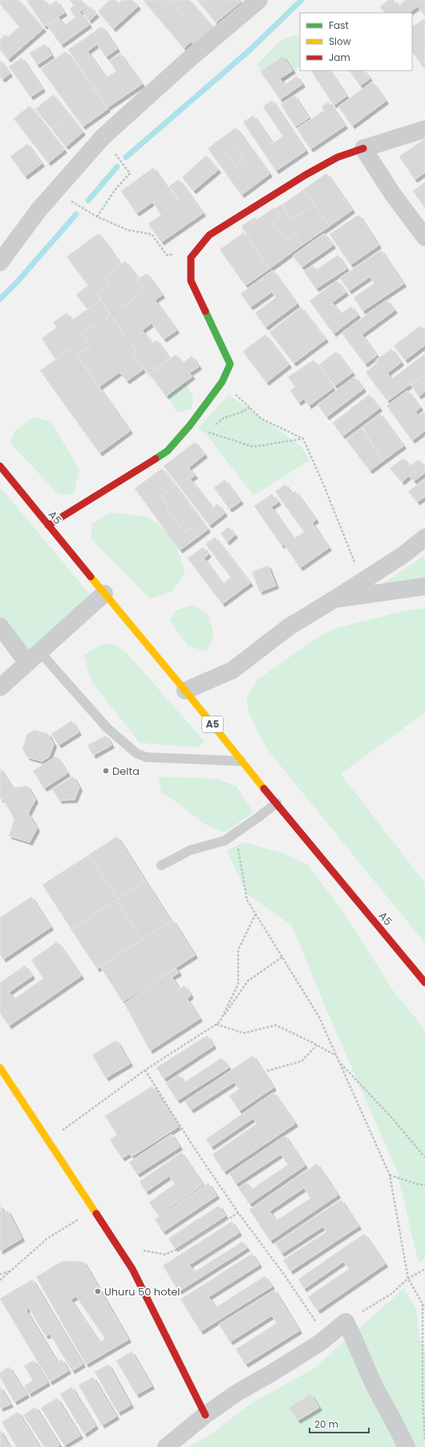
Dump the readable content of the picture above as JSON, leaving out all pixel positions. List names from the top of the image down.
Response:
{
  "streets": {
    "main road": ["A5"]
  },
  "places": ["Delta", "Uhuru 50 hotel"],
  "legend": ["Fast", "Slow", "Jam"],
  "scale_bar": "20 m"
}
